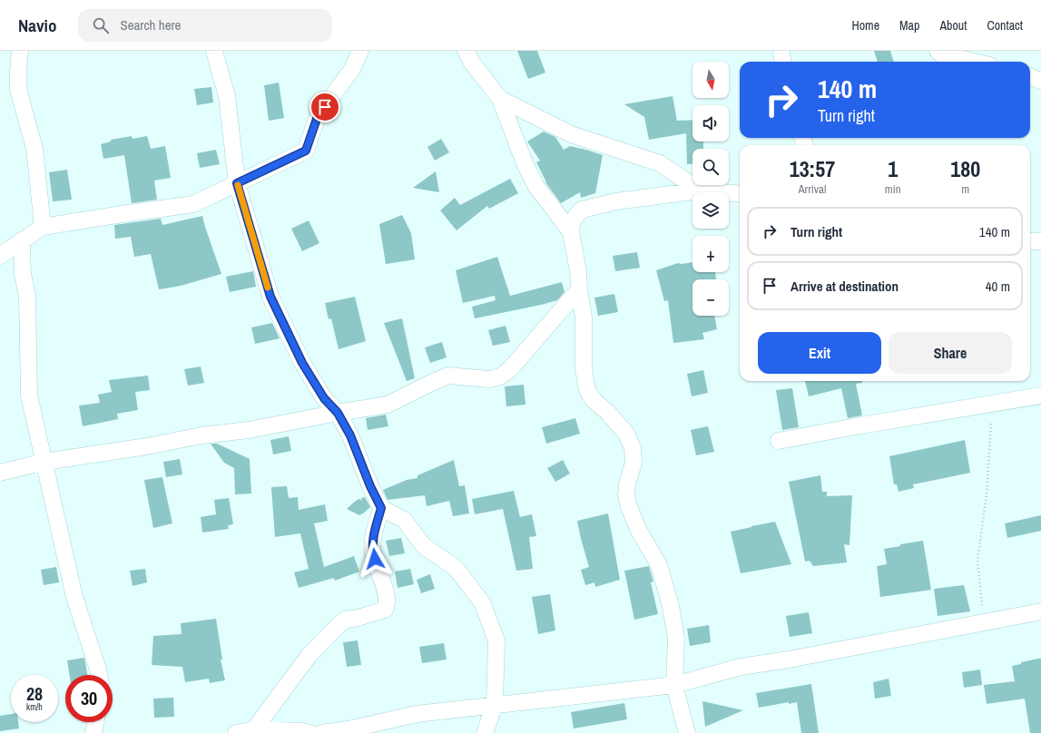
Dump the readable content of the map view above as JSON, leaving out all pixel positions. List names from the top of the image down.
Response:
{
  "north": "bottom",
  "page": {
    "header": "Navio",
    "search": "Search here",
    "nav": [
      "Home",
      "Map",
      "About",
      "Contact"
    ],
    "map_buttons": ["+", "−"],
    "turn": ["140 m", "Turn right"],
    "eta": [
      "13:57",
      "Arrival",
      "1",
      "min",
      "180",
      "m"
    ],
    "list": [
      {
        "name": "Turn right",
        "value": "140 m"
      },
      {
        "name": "Arrive at destination",
        "value": "40 m"
      }
    ],
    "buttons": ["Exit", "Share"],
    "speed": "28 km/h",
    "limit": "30"
  }
}
